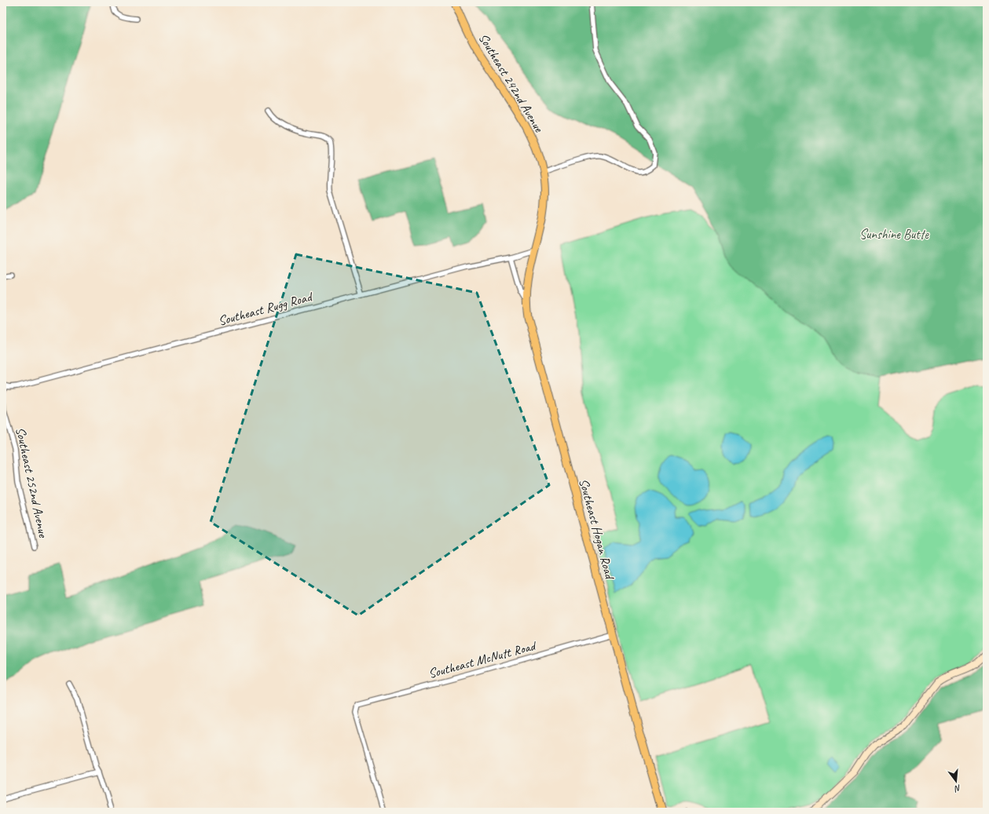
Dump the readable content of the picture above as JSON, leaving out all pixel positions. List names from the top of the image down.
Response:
{
  "streets": {
    "main road": ["Southeast 242nd Avenue", "Southeast Hogan Road"],
    "street": ["Southeast Rugg Road", "Southeast 252nd Avenue", "Southeast McNutt Road"]
  },
  "crossings": [
    ["Southeast 242nd Avenue", "Southeast Rugg Road"],
    ["Southeast 242nd Avenue", "Southeast Hogan Road"],
    ["Southeast Rugg Road", "Southeast 252nd Avenue"],
    ["Southeast Rugg Road", "Southeast Hogan Road"],
    ["Southeast Hogan Road", "Southeast McNutt Road"]
  ],
  "parks": ["Sunshine Butte"],
  "north": "bottom"
}
